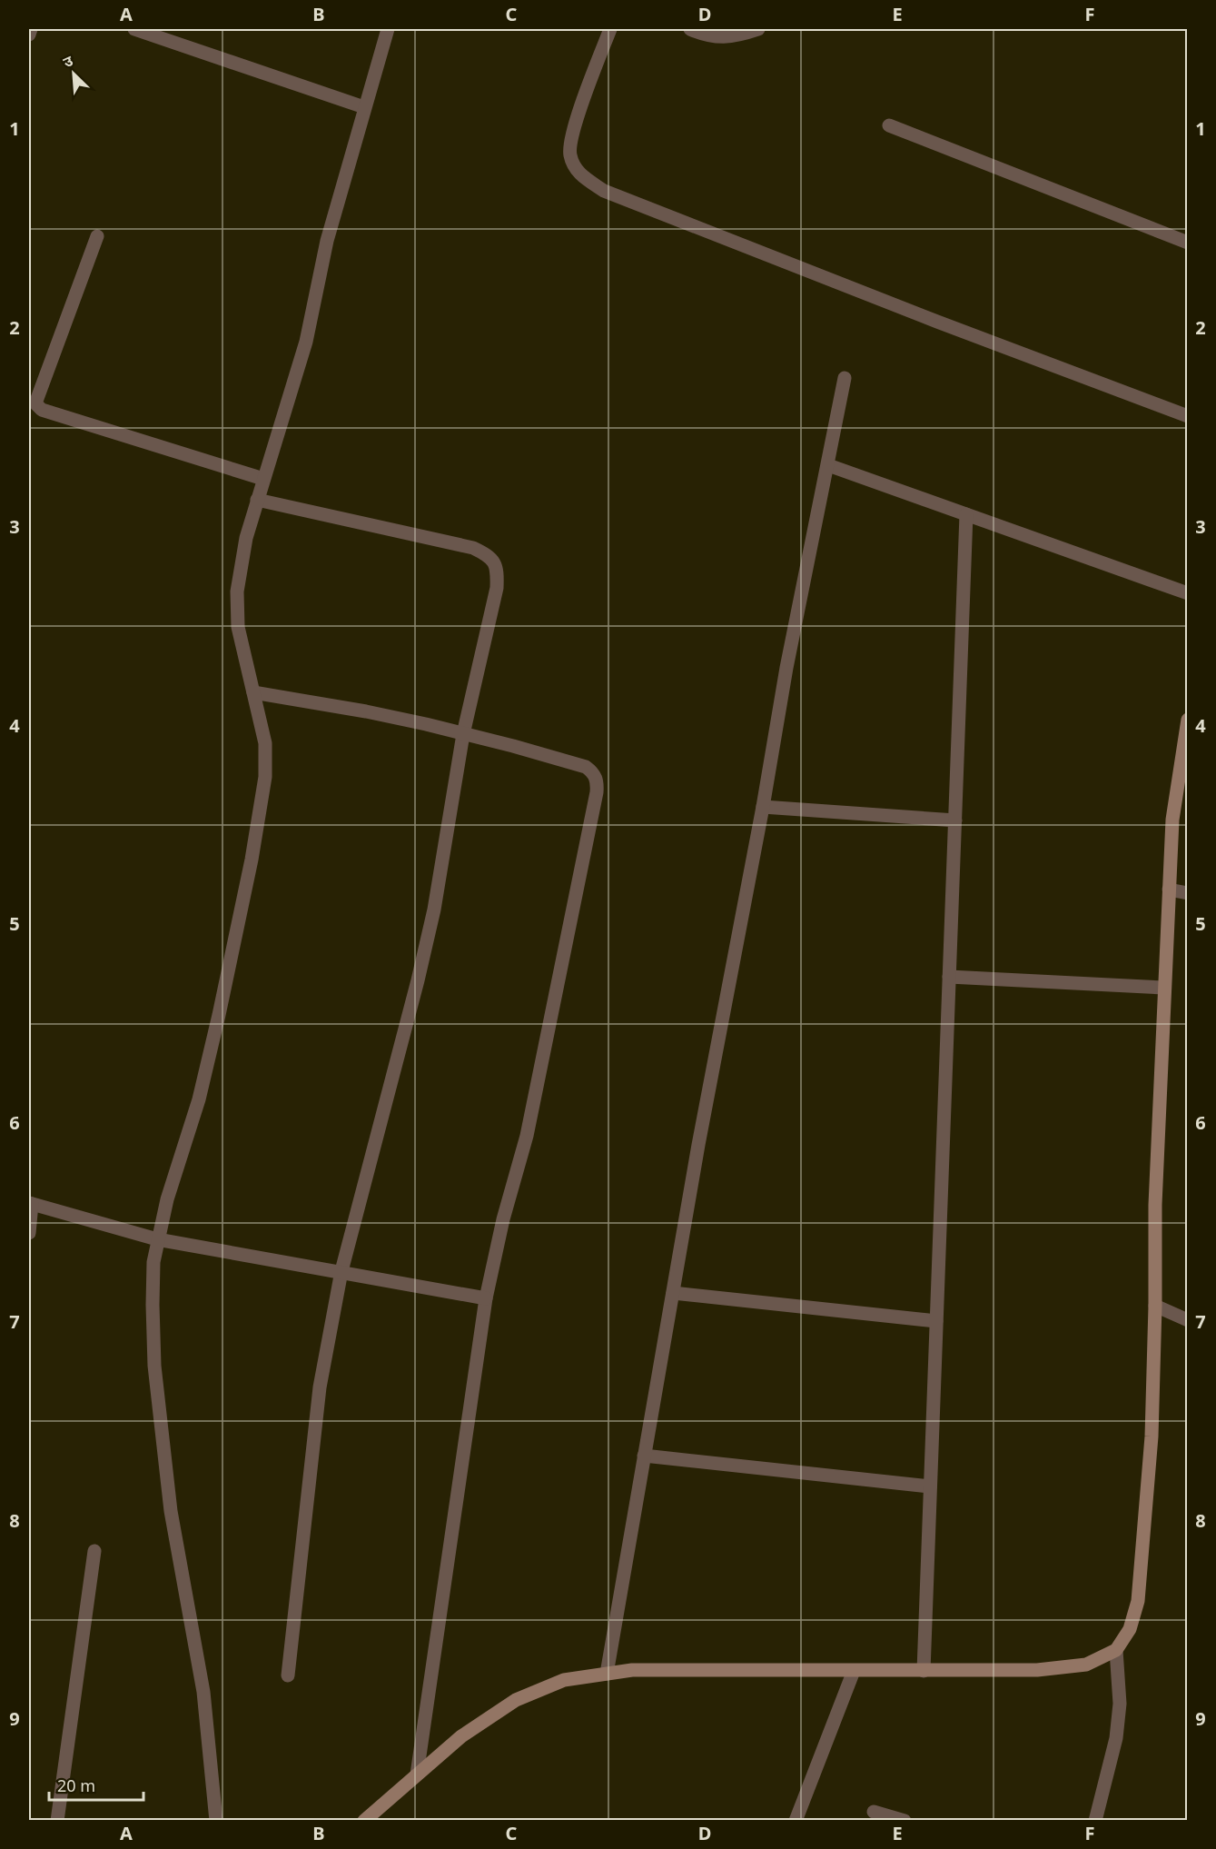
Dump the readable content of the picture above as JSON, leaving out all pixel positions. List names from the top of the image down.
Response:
{
  "scale_bar": "20 m",
  "north": "top left",
  "grid": {
    "columns": [
      "A",
      "B",
      "C",
      "D",
      "E",
      "F"
    ],
    "rows": [
      "1",
      "2",
      "3",
      "4",
      "5",
      "6",
      "7",
      "8",
      "9"
    ]
  }
}
